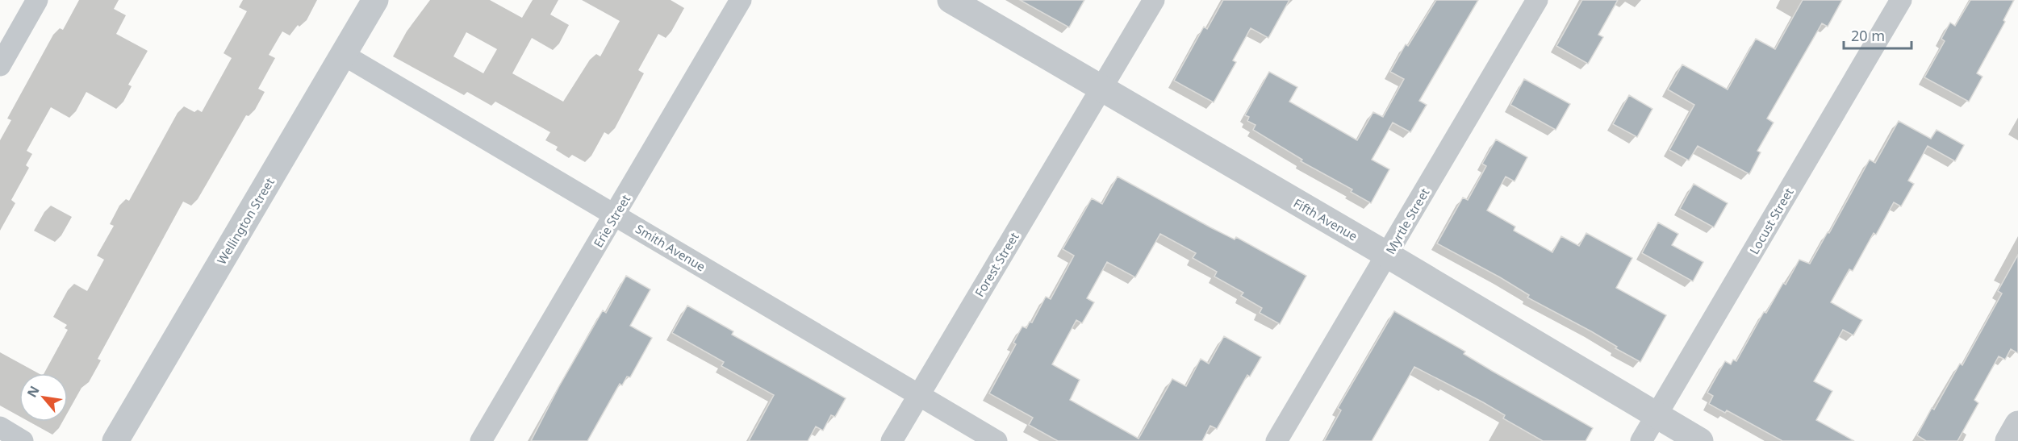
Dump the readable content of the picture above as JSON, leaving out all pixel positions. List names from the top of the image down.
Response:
{
  "streets": {
    "street": [
      "Fifth Avenue",
      "Wellington Street",
      "Erie Street",
      "Myrtle Street",
      "Locust Street",
      "Smith Avenue",
      "Forest Street"
    ]
  },
  "crossings": [
    ["Fifth Avenue", "Myrtle Street"],
    ["Fifth Avenue", "Locust Street"],
    ["Fifth Avenue", "Forest Street"],
    ["Wellington Street", "Smith Avenue"],
    ["Erie Street", "Smith Avenue"],
    ["Smith Avenue", "Forest Street"]
  ],
  "scale_bar": "20 m",
  "north": "top left"
}
